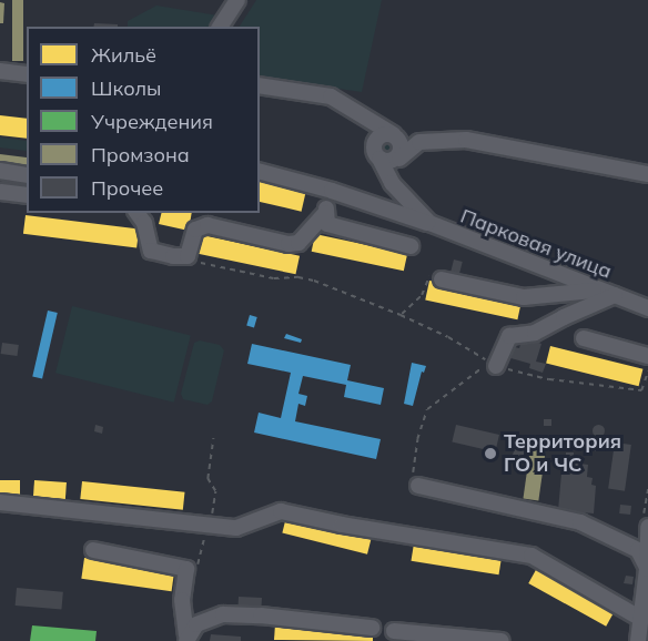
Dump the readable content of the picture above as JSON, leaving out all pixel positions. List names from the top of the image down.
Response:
{
  "streets": {
    "street": ["Парковая улица"]
  },
  "places": ["Территория ГО и ЧС"],
  "legend": [
    "Жильё",
    "Школы",
    "Учреждения",
    "Промзона",
    "Прочее"
  ]
}
